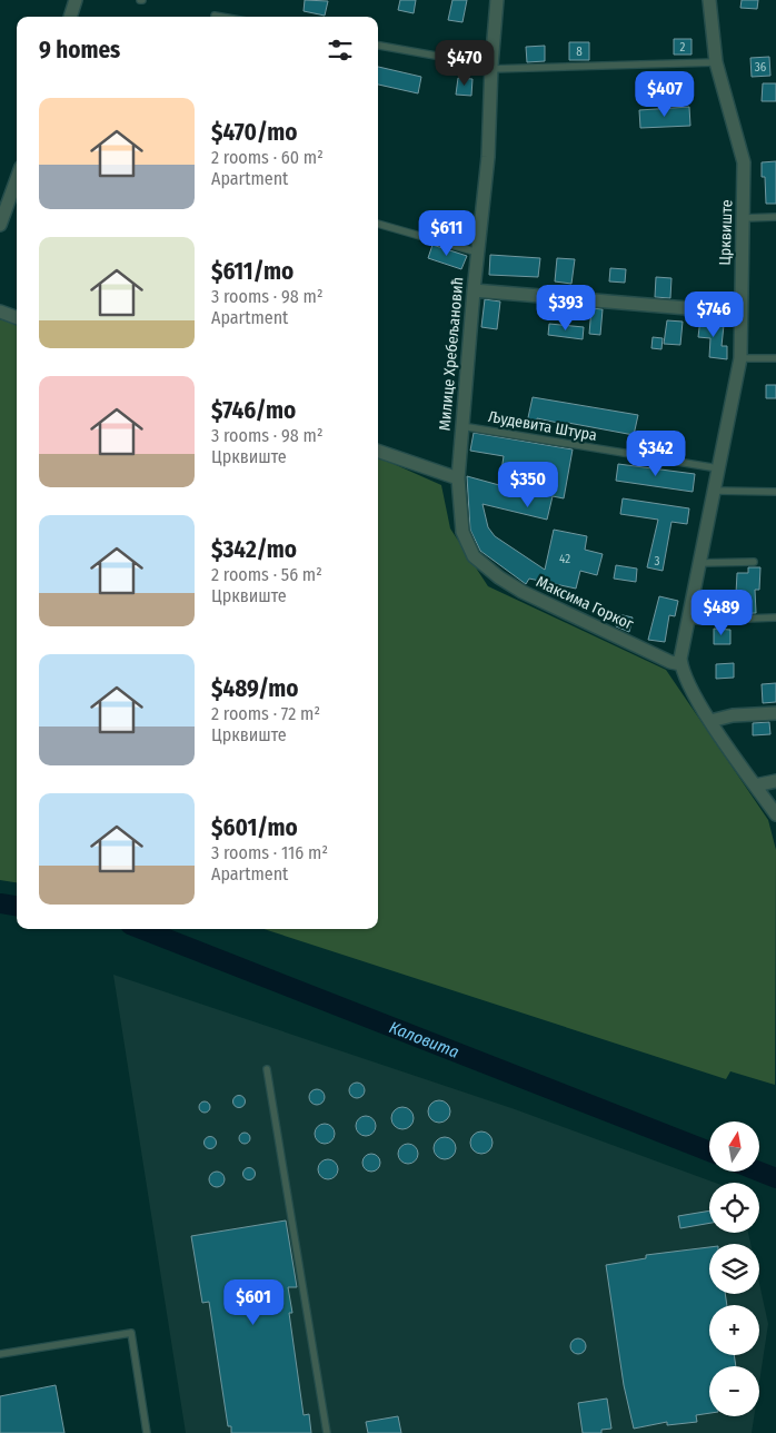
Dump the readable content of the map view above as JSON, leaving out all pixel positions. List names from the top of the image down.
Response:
{
  "streets": {
    "street": ["Црквиште", "Милице Хребељановић", "Максима Горког"],
    "lane": ["Људевита Штура"]
  },
  "crossings": [
    ["Црквиште", "Људевита Штура"],
    ["Црквиште", "Максима Горког"],
    ["Милице Хребељановић", "Људевита Штура"],
    ["Милице Хребељановић", "Максима Горког"]
  ],
  "water": ["Каловита"],
  "house_numbers": [
    "2",
    "8",
    "36",
    "42",
    "3"
  ],
  "north": "top",
  "page": {
    "heading": "9 homes",
    "price": [
      "$470",
      "$407",
      "$611",
      "$393",
      "$746",
      "$342",
      "$350",
      "$489",
      "$601"
    ],
    "list": [
      {
        "name": "$470/mo",
        "note": "2 rooms · 60 m² · Apartment"
      },
      {
        "name": "$611/mo",
        "note": "3 rooms · 98 m² · Apartment"
      },
      {
        "name": "$746/mo",
        "note": "3 rooms · 98 m² · Црквиште"
      },
      {
        "name": "$342/mo",
        "note": "2 rooms · 56 m² · Црквиште"
      },
      {
        "name": "$489/mo",
        "note": "2 rooms · 72 m² · Црквиште"
      },
      {
        "name": "$601/mo",
        "note": "3 rooms · 116 m² · Apartment"
      }
    ],
    "map_buttons": ["+", "−"]
  }
}
